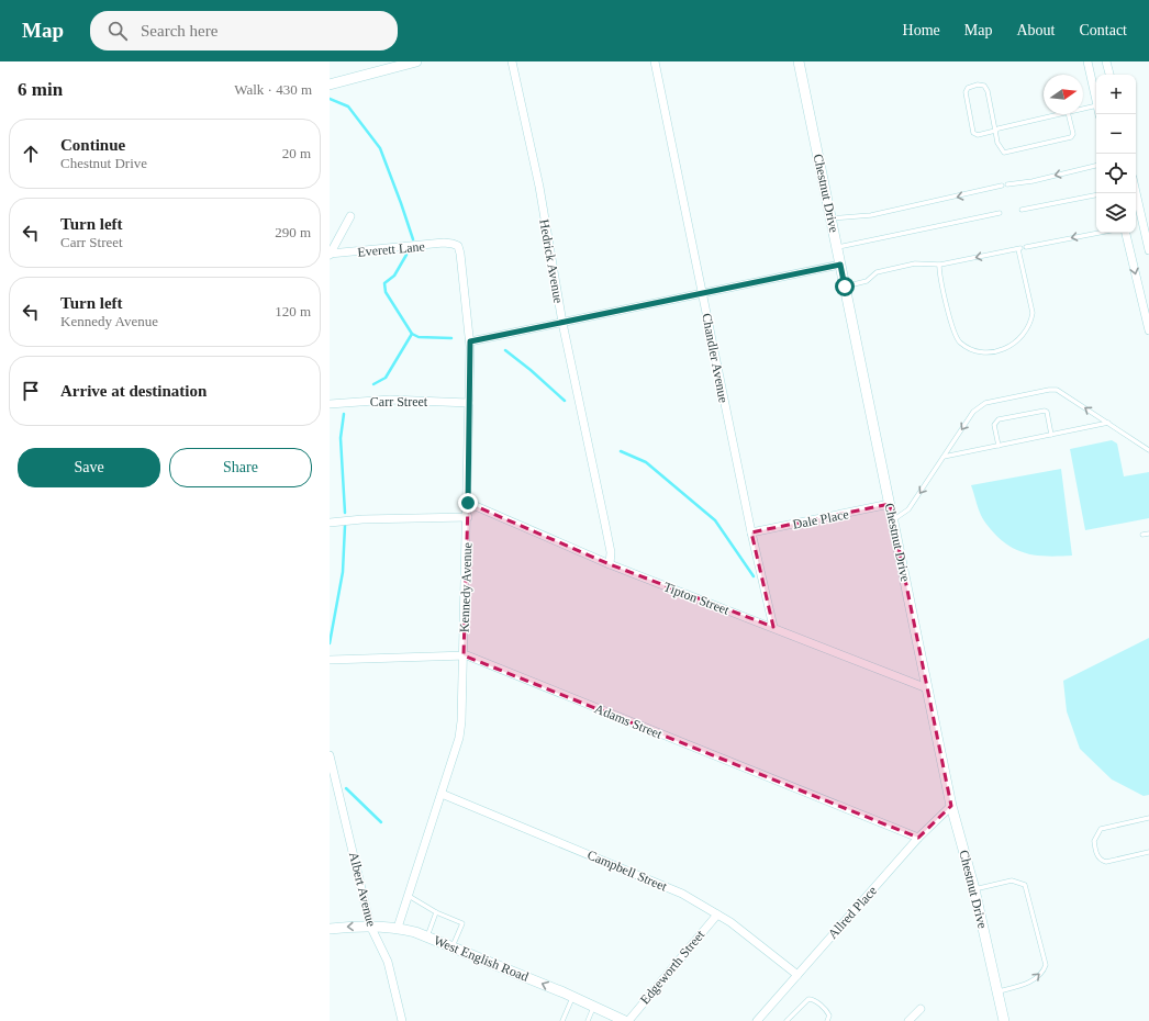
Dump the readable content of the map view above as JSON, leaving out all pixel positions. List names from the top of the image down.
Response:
{
  "streets": {
    "street": [
      "Chestnut Drive",
      "Everett Lane",
      "Hedrick Avenue",
      "Chandler Avenue",
      "Carr Street",
      "Dale Place",
      "Kennedy Avenue",
      "Tipton Street",
      "Adams Street",
      "Campbell Street",
      "Albert Avenue",
      "Allred Place",
      "West English Road",
      "Edgeworth Street"
    ]
  },
  "crossings": [
    ["Chestnut Drive", "Dale Place"],
    ["Chestnut Drive", "Tipton Street"],
    ["Chestnut Drive", "Allred Place"],
    ["Everett Lane", "Kennedy Avenue"],
    ["Hedrick Avenue", "Tipton Street"],
    ["Chandler Avenue", "Dale Place"],
    ["Chandler Avenue", "Tipton Street"],
    ["Carr Street", "Kennedy Avenue"],
    ["Kennedy Avenue", "Tipton Street"],
    ["Kennedy Avenue", "Adams Street"],
    ["Kennedy Avenue", "Campbell Street"],
    ["Kennedy Avenue", "West English Road"],
    ["Adams Street", "Allred Place"],
    ["Campbell Street", "Allred Place"],
    ["Campbell Street", "Edgeworth Street"],
    ["Albert Avenue", "West English Road"],
    ["West English Road", "Edgeworth Street"]
  ],
  "one_way": ["West English Road"],
  "north": "right",
  "page": {
    "header": "Map",
    "search": "Search here",
    "nav": [
      "Home",
      "Map",
      "About",
      "Contact"
    ],
    "heading": ["6 min", "Walk · 430 m"],
    "map_buttons": ["+", "−"],
    "list": [
      ["Continue", "Chestnut Drive", "20 m"],
      ["Turn left", "Carr Street", "290 m"],
      ["Turn left", "Kennedy Avenue", "120 m"],
      "Arrive at destination"
    ],
    "buttons": ["Save", "Share"]
  }
}
